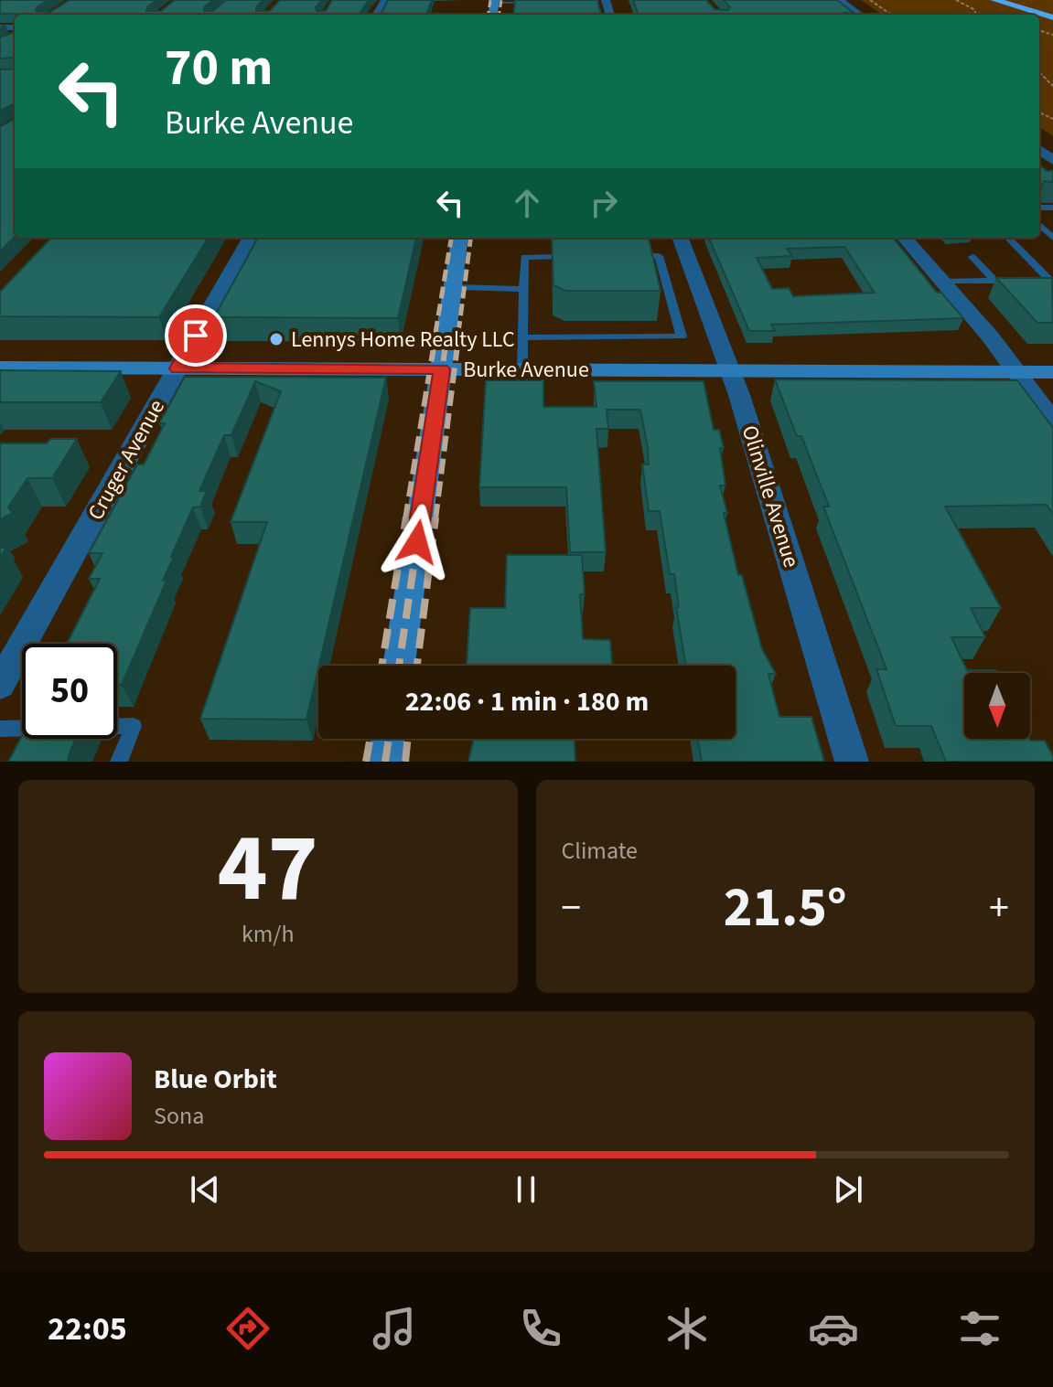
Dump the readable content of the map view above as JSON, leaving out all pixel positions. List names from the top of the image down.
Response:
{
  "streets": {
    "main road": ["Burke Avenue"],
    "street": ["Cruger Avenue", "Olinville Avenue"]
  },
  "crossings": [
    ["Burke Avenue", "Cruger Avenue"],
    ["Burke Avenue", "Olinville Avenue"]
  ],
  "places": ["Lennys Home Realty LLC"],
  "north": "bottom",
  "page": {
    "turn": ["70 m", "Burke Avenue"],
    "limit": "50",
    "trip": "22:06 · 1 min · 180 m",
    "tile": [
      ["47", "km/h"],
      "Climate"
    ],
    "heat": ["−", "21.5°", "+"],
    "song": ["Blue Orbit", "Sona"],
    "tabs": "22:05"
  }
}
